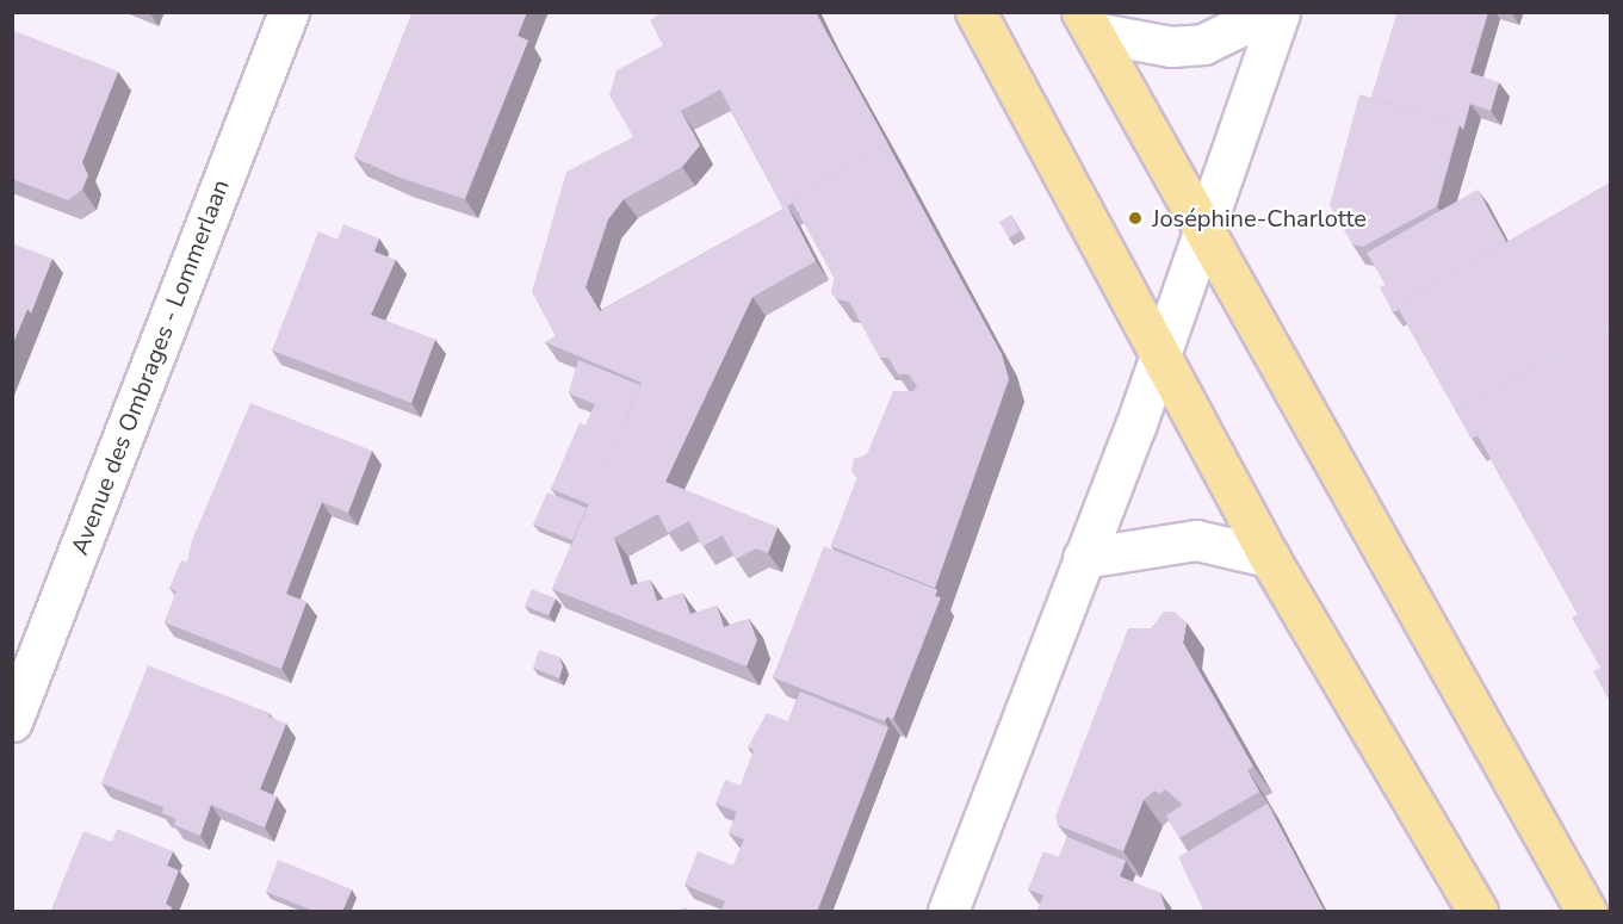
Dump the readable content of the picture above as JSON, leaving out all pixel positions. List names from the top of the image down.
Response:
{
  "streets": {
    "street": ["Avenue des Ombrages - Lommerlaan"]
  },
  "places": ["Joséphine-Charlotte"]
}
